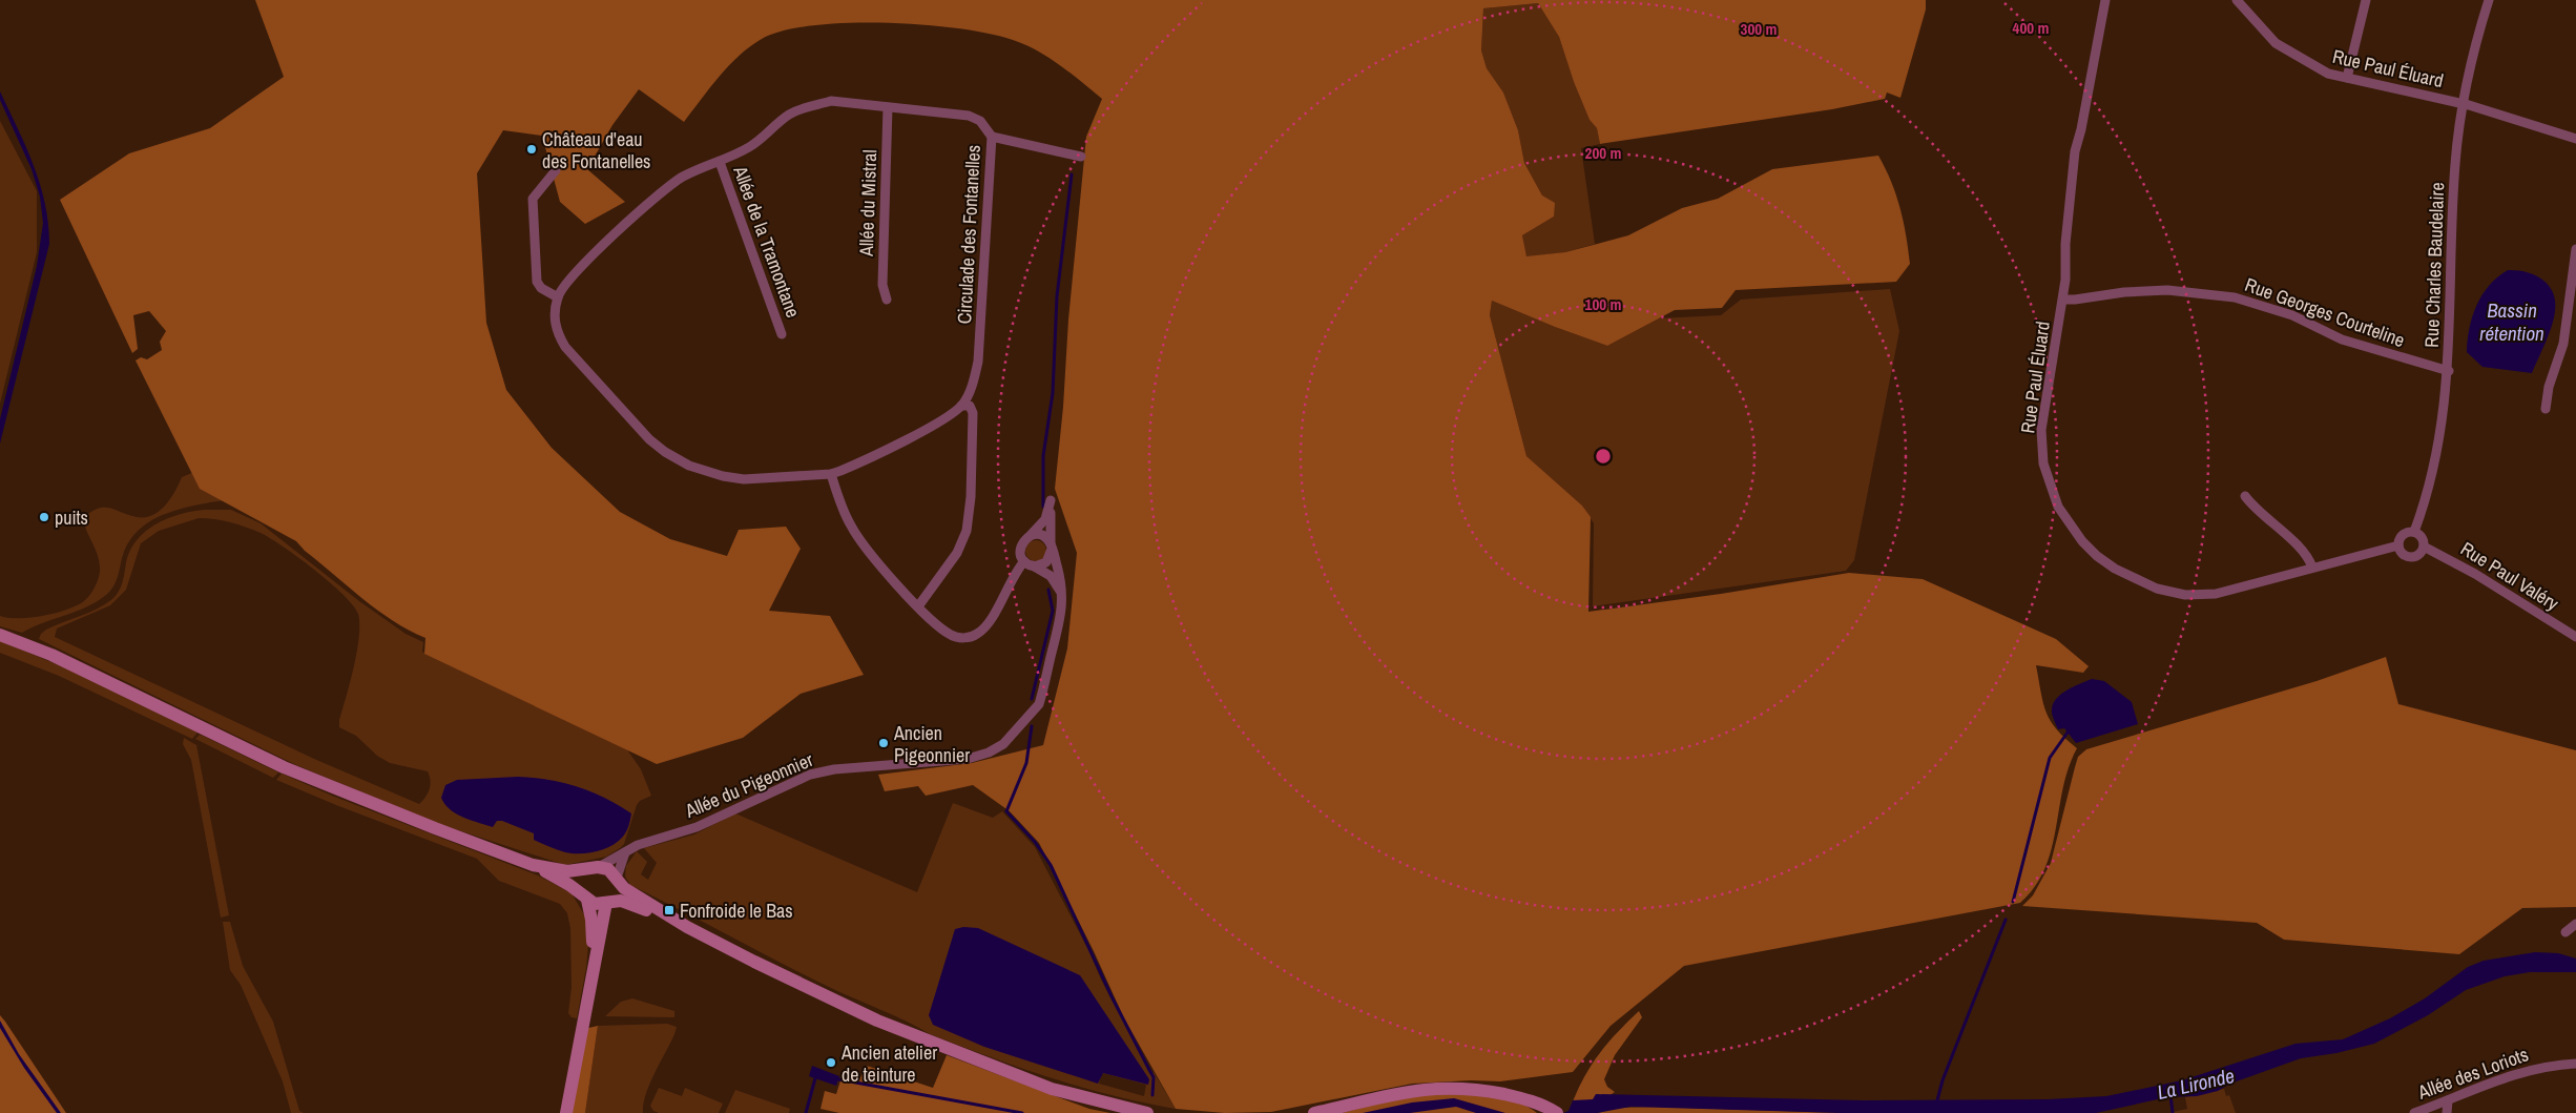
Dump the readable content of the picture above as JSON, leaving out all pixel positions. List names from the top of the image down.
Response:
{
  "streets": {
    "street": [
      "Rue Paul Éluard",
      "Allée du Mistral",
      "Circulade des Fontanelles",
      "Allée de la Tramontane",
      "Rue Charles Baudelaire",
      "Rue Georges Courteline",
      "Rue Paul Valéry",
      "Allée du Pigeonnier",
      "Allée des Loriots"
    ]
  },
  "crossings": [
    ["Rue Paul Éluard", "Rue Charles Baudelaire"],
    ["Rue Paul Éluard", "Rue Georges Courteline"],
    ["Rue Paul Éluard", "Rue Paul Valéry"],
    ["Allée du Mistral", "Circulade des Fontanelles"],
    ["Circulade des Fontanelles", "Allée de la Tramontane"],
    ["Rue Charles Baudelaire", "Rue Georges Courteline"],
    ["Rue Charles Baudelaire", "Rue Paul Valéry"]
  ],
  "water": ["Bassin rétention", "La Lironde"],
  "places": {
    "other": [
      "Château d'eau des Fontanelles",
      "puits",
      "Ancien Pigeonnier",
      "Ancien atelier de teinture"
    ],
    "transit": ["Fonfroide le Bas"]
  },
  "rings": [
    "400 m",
    "300 m",
    "200 m",
    "100 m"
  ]
}
